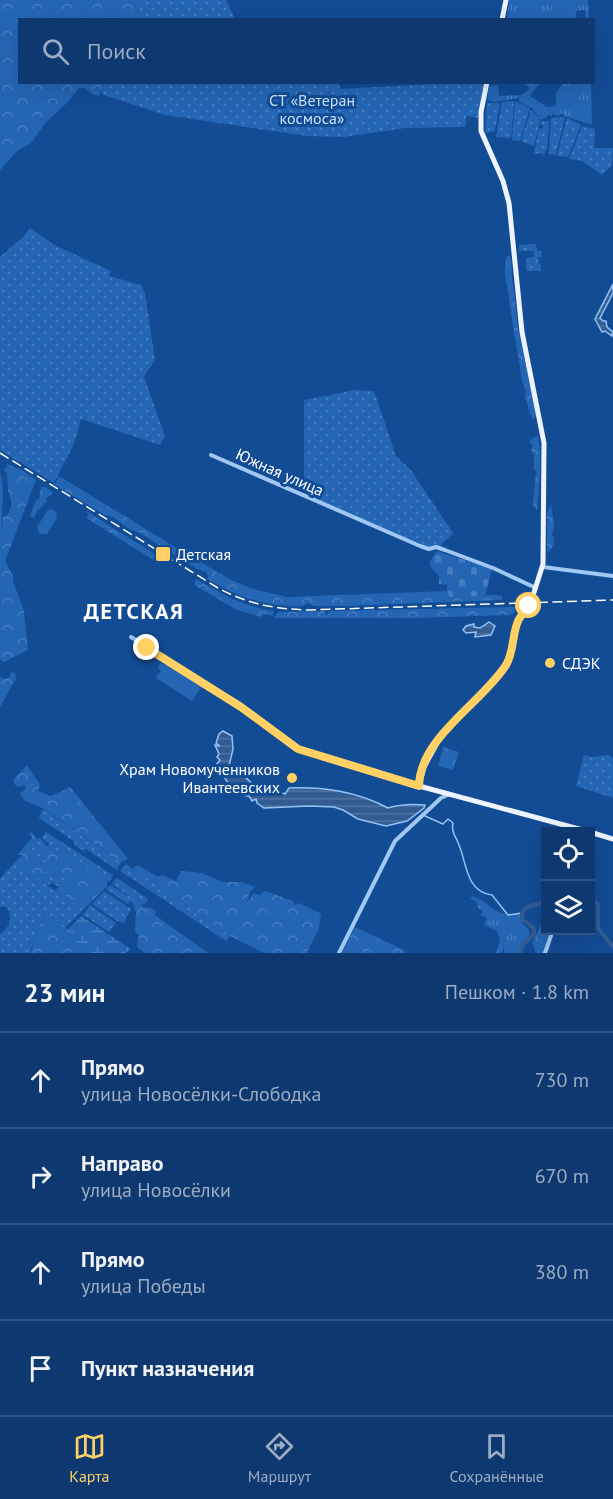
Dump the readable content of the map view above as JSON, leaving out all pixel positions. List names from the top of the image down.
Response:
{
  "streets": {
    "street": ["Южная улица"]
  },
  "districts": ["ДЕТСКАЯ"],
  "parks": ["СТ «Ветеран космоса»"],
  "places": {
    "transit": ["Детская"],
    "other": ["СДЭК", "Храм Новомученников Ивантеевских"]
  },
  "page": {
    "search": "Поиск",
    "heading": ["23 мин", "Пешком · 1.8 km"],
    "list": [
      ["Прямо", "улица Новосёлки-Слободка", "730 m"],
      ["Направо", "улица Новосёлки", "670 m"],
      ["Прямо", "улица Победы", "380 m"],
      "Пункт назначения"
    ],
    "nav": ["Карта", "Маршрут", "Сохранённые"]
  }
}
